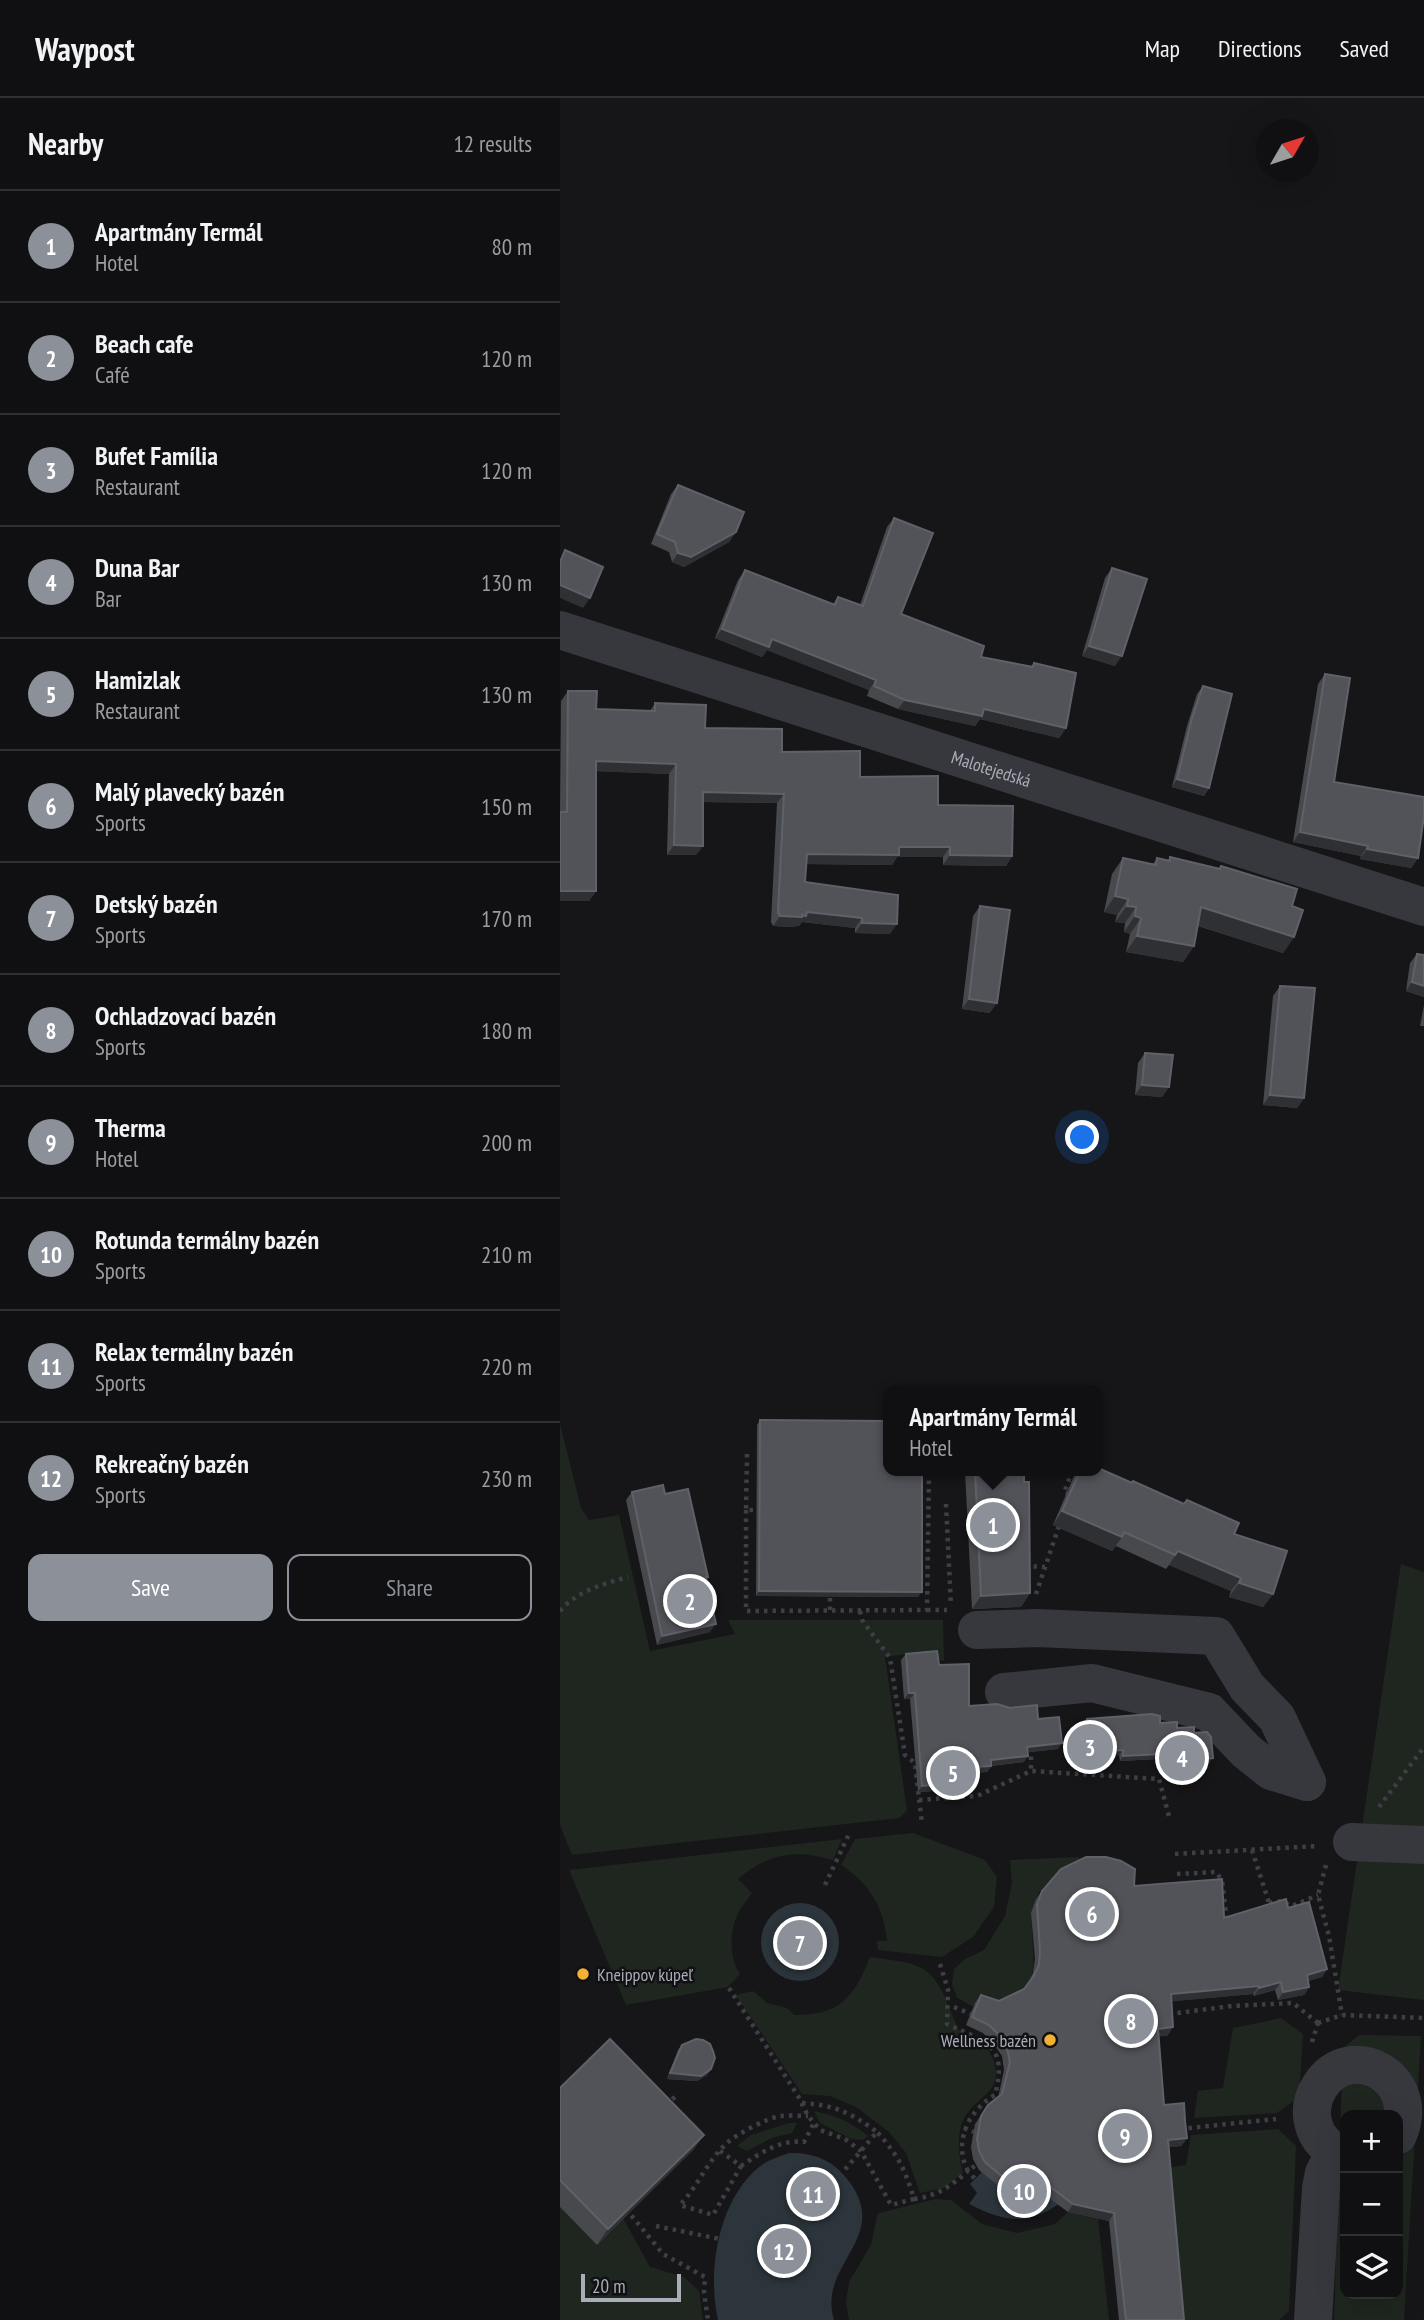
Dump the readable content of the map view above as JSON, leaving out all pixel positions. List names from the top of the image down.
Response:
{
  "streets": {
    "street": ["Malotejedská"]
  },
  "places": ["Kneippov kúpeľ", "Wellness bazén"],
  "scale_bar": "20 m",
  "north": "top right",
  "page": {
    "header": "Waypost",
    "nav": ["Map", "Directions", "Saved"],
    "heading": ["Nearby", "12 results"],
    "list": [
      {
        "mark": "1",
        "name": "Apartmány Termál",
        "note": "Hotel",
        "value": "80 m"
      },
      {
        "mark": "2",
        "name": "Beach cafe",
        "note": "Café",
        "value": "120 m"
      },
      {
        "mark": "3",
        "name": "Bufet Família",
        "note": "Restaurant",
        "value": "120 m"
      },
      {
        "mark": "4",
        "name": "Duna Bar",
        "note": "Bar",
        "value": "130 m"
      },
      {
        "mark": "5",
        "name": "Hamizlak",
        "note": "Restaurant",
        "value": "130 m"
      },
      {
        "mark": "6",
        "name": "Malý plavecký bazén",
        "note": "Sports",
        "value": "150 m"
      },
      {
        "mark": "7",
        "name": "Detský bazén",
        "note": "Sports",
        "value": "170 m"
      },
      {
        "mark": "8",
        "name": "Ochladzovací bazén",
        "note": "Sports",
        "value": "180 m"
      },
      {
        "mark": "9",
        "name": "Therma",
        "note": "Hotel",
        "value": "200 m"
      },
      {
        "mark": "10",
        "name": "Rotunda termálny bazén",
        "note": "Sports",
        "value": "210 m"
      },
      {
        "mark": "11",
        "name": "Relax termálny bazén",
        "note": "Sports",
        "value": "220 m"
      },
      {
        "mark": "12",
        "name": "Rekreačný bazén",
        "note": "Sports",
        "value": "230 m"
      }
    ],
    "popup": ["Apartmány Termál", "Hotel"],
    "pins": [
      "1",
      "2",
      "3",
      "4",
      "5",
      "6",
      "7",
      "8",
      "9",
      "10",
      "11",
      "12"
    ],
    "buttons": ["Save", "Share"],
    "map_buttons": ["+", "−"],
    "scale": "20 m"
  }
}
